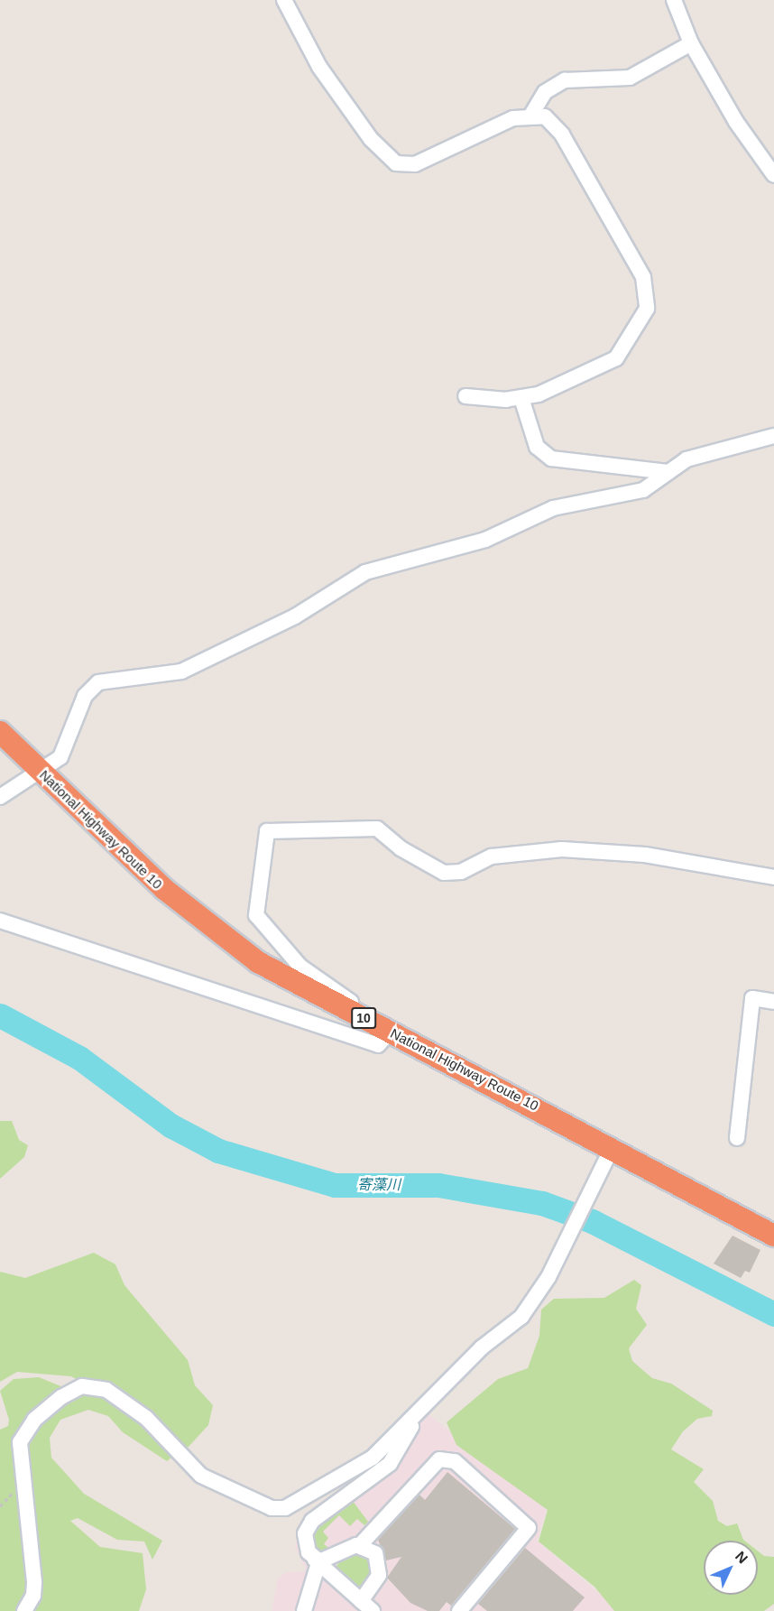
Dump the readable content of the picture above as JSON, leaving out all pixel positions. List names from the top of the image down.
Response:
{
  "streets": {
    "highway": ["National Highway Route 10", "10"]
  },
  "water": ["寄藻川"],
  "north": "top right"
}
